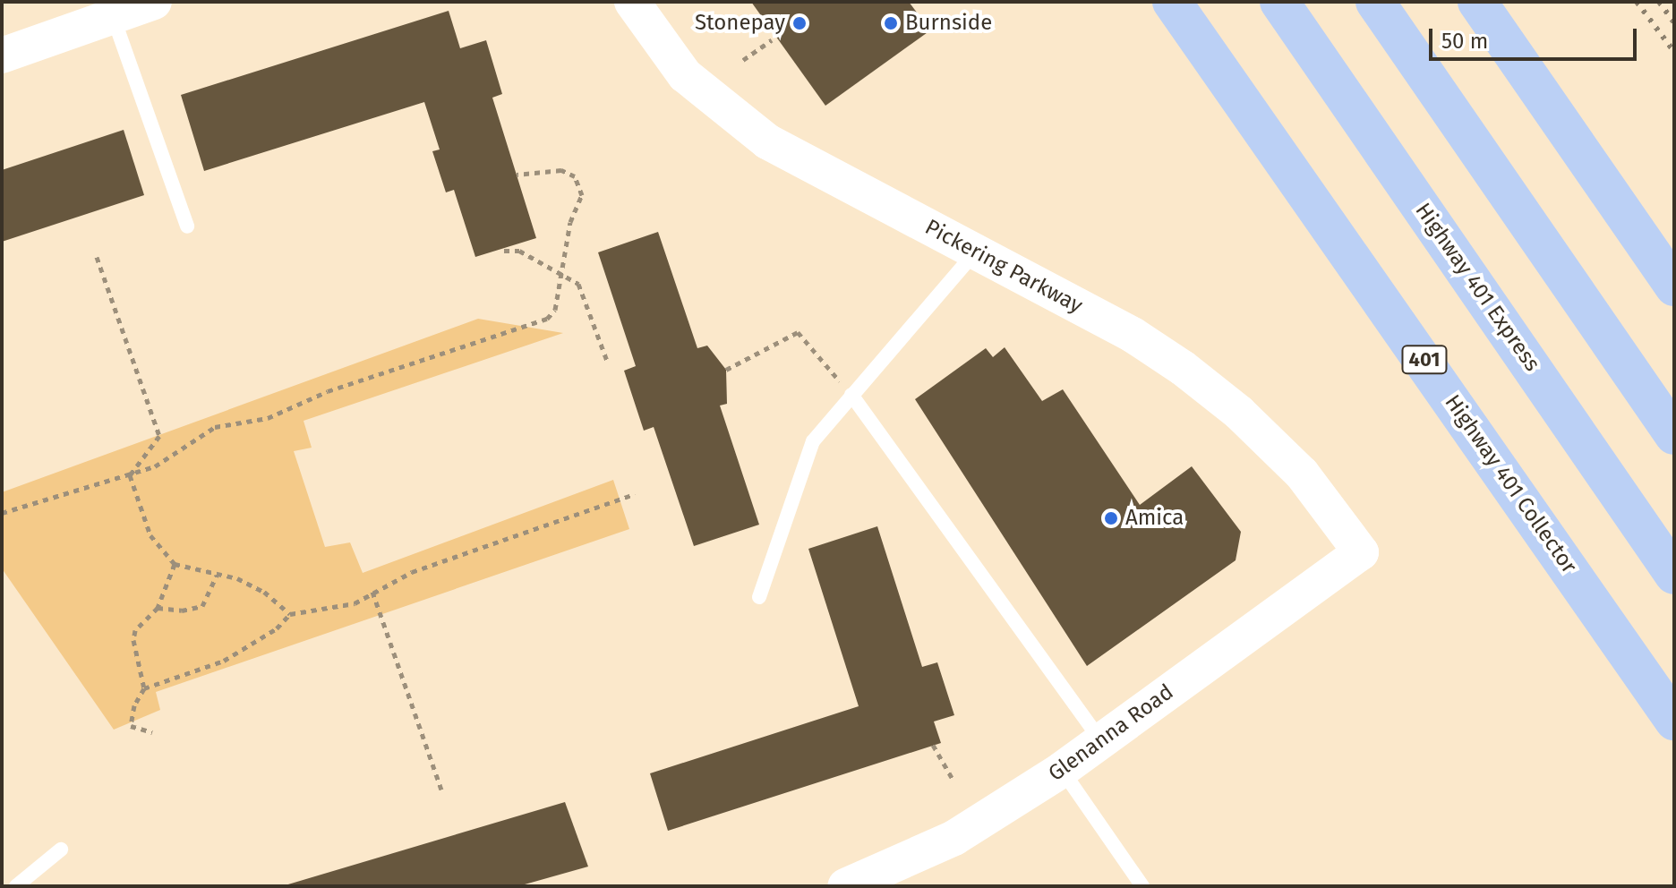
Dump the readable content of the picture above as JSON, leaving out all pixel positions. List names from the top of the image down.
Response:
{
  "streets": {
    "highway": ["Highway 401 Express", "401", "Highway 401 Collector"],
    "street": ["Pickering Parkway", "Glenanna Road"]
  },
  "crossings": [
    ["Pickering Parkway", "Glenanna Road"]
  ],
  "places": ["Stonepay", "Burnside", "Amica"],
  "scale_bar": "50 m"
}
